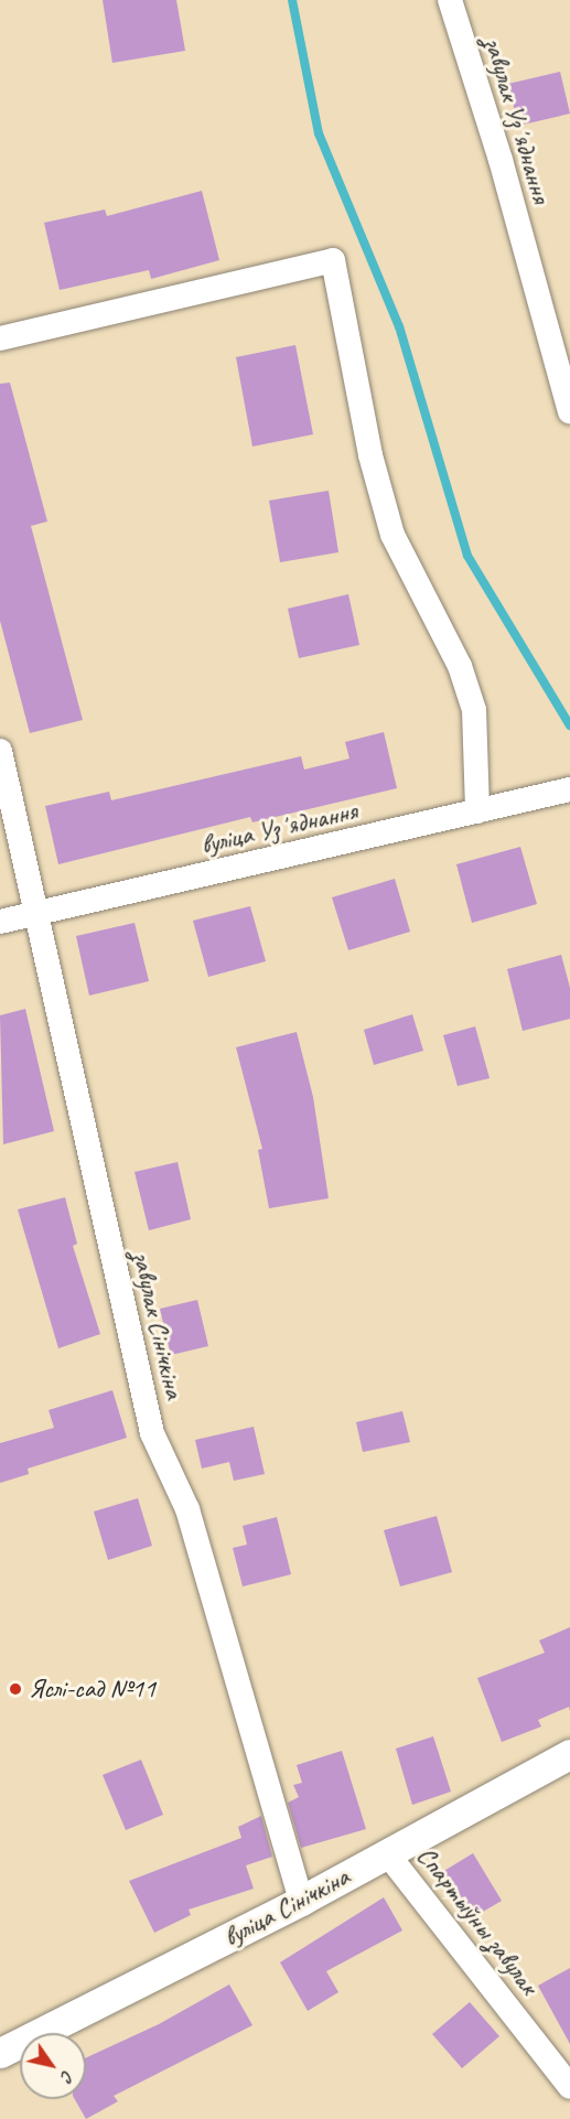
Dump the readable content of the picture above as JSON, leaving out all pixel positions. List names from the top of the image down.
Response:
{
  "streets": {
    "street": [
      "завулак Узʼяднання",
      "вуліца Узʼяднання",
      "завулак Сінічкіна",
      "вуліца Сінічкіна",
      "Спартыўны завулак"
    ]
  },
  "crossings": [
    ["вуліца Узʼяднання", "завулак Сінічкіна"],
    ["завулак Сінічкіна", "вуліца Сінічкіна"],
    ["вуліца Сінічкіна", "Спартыўны завулак"]
  ],
  "places": ["Яслі-сад №11"],
  "north": "bottom right"
}
